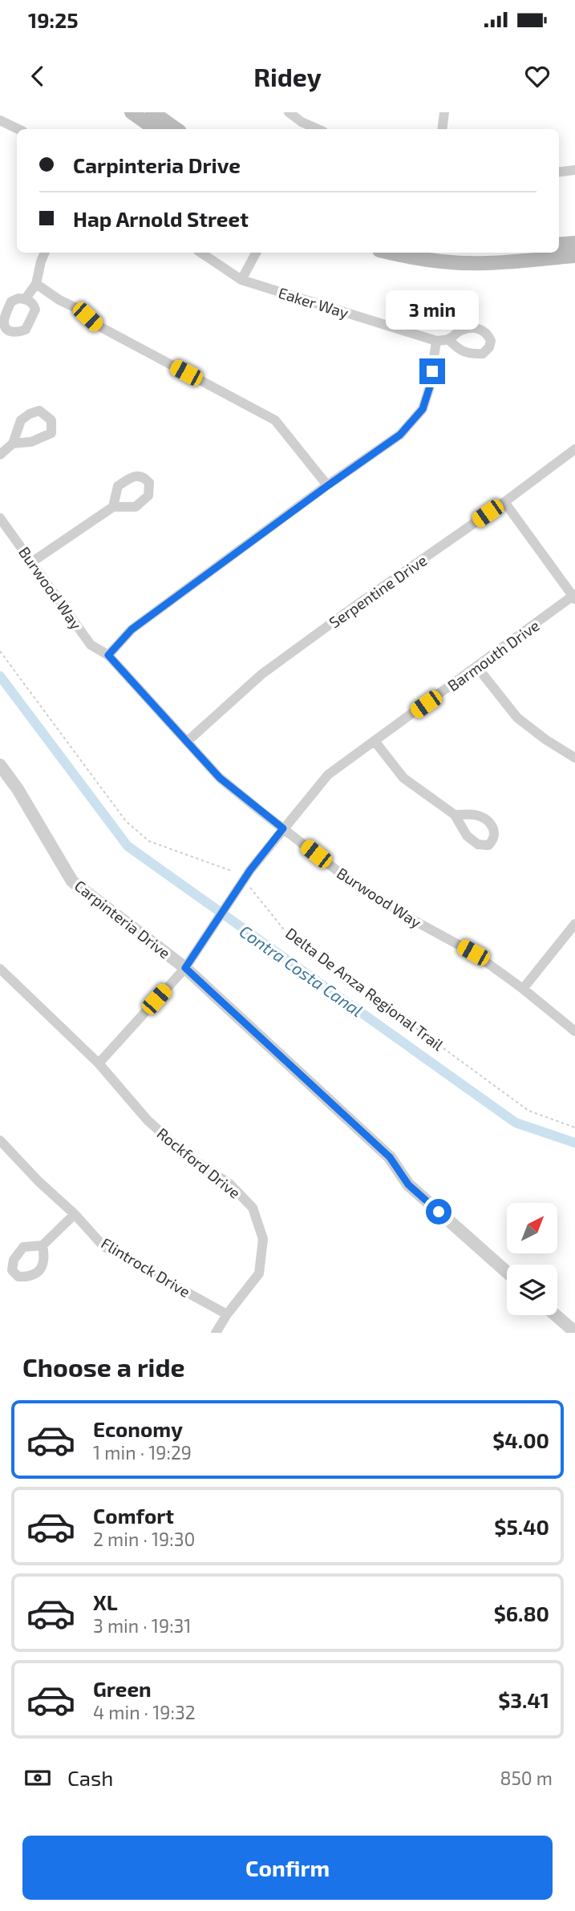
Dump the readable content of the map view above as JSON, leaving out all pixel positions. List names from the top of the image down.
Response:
{
  "streets": {
    "street": [
      "Eaker Way",
      "Burwood Way",
      "Serpentine Drive",
      "Barmouth Drive",
      "Carpinteria Drive",
      "Rockford Drive",
      "Flintrock Drive"
    ],
    "path": ["Delta De Anza Regional Trail"]
  },
  "crossings": [
    ["Burwood Way", "Serpentine Drive"],
    ["Burwood Way", "Barmouth Drive"],
    ["Barmouth Drive", "Carpinteria Drive"],
    ["Barmouth Drive", "Rockford Drive"],
    ["Rockford Drive", "Flintrock Drive"]
  ],
  "water": ["Contra Costa Canal"],
  "north": "top right",
  "page": {
    "status": "19:25",
    "header": "Ridey",
    "banner": ["Carpinteria Drive", "Hap Arnold Street"],
    "bubble": "3 min",
    "heading": "Choose a ride",
    "list": [
      {
        "name": "Economy",
        "note": "1 min · 19:29",
        "value": "$4.00"
      },
      {
        "name": "Comfort",
        "note": "2 min · 19:30",
        "value": "$5.40"
      },
      {
        "name": "XL",
        "note": "3 min · 19:31",
        "value": "$6.80"
      },
      {
        "name": "Green",
        "note": "4 min · 19:32",
        "value": "$3.41"
      }
    ],
    "pay": ["Cash", "850 m"],
    "buttons": "Confirm"
  }
}
